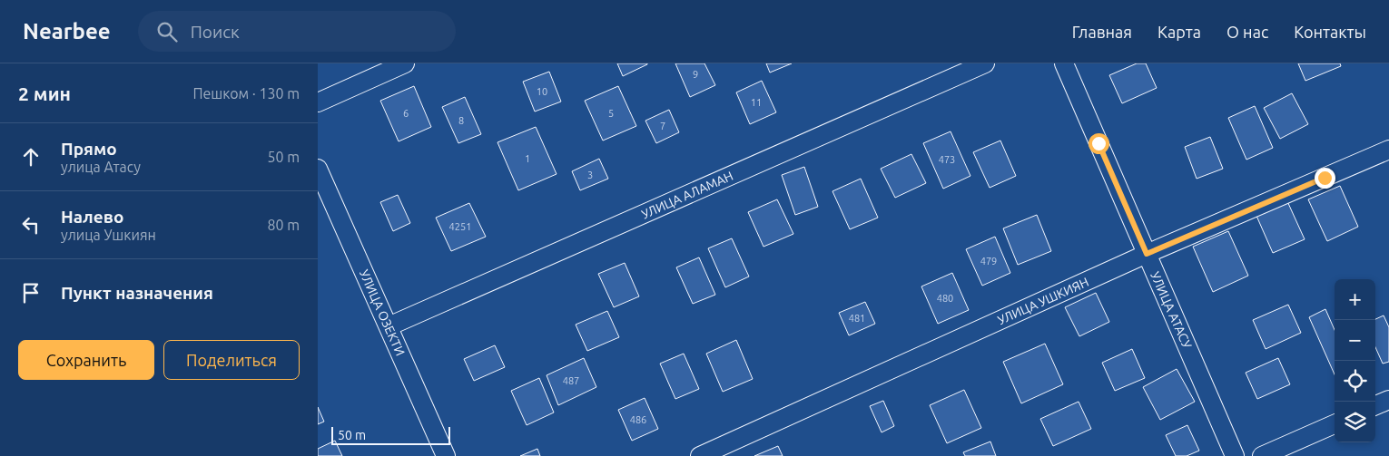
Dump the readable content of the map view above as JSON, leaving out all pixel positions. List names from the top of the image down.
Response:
{
  "streets": {
    "street": [
      "УЛИЦА АЛАМАН",
      "УЛИЦА УШКИЯН",
      "УЛИЦА АТАСУ",
      "УЛИЦА ОЗЕКТИ"
    ]
  },
  "crossings": [
    ["УЛИЦА АЛАМАН", "УЛИЦА ОЗЕКТИ"],
    ["УЛИЦА УШКИЯН", "УЛИЦА АТАСУ"]
  ],
  "house_numbers": [
    "9",
    "10",
    "11",
    "6",
    "5",
    "8",
    "7",
    "1",
    "473",
    "3",
    "4251",
    "479",
    "480",
    "481",
    "487",
    "486"
  ],
  "scale_bar": "50 m",
  "page": {
    "header": "Nearbee",
    "search": "Поиск",
    "nav": [
      "Главная",
      "Карта",
      "О нас",
      "Контакты"
    ],
    "heading": ["2 мин", "Пешком · 130 m"],
    "list": [
      ["Прямо", "улица Атасу", "50 m"],
      ["Налево", "улица Ушкиян", "80 m"],
      "Пункт назначения"
    ],
    "map_buttons": ["+", "−"],
    "buttons": ["Сохранить", "Поделиться"],
    "scale": "50 m"
  }
}
